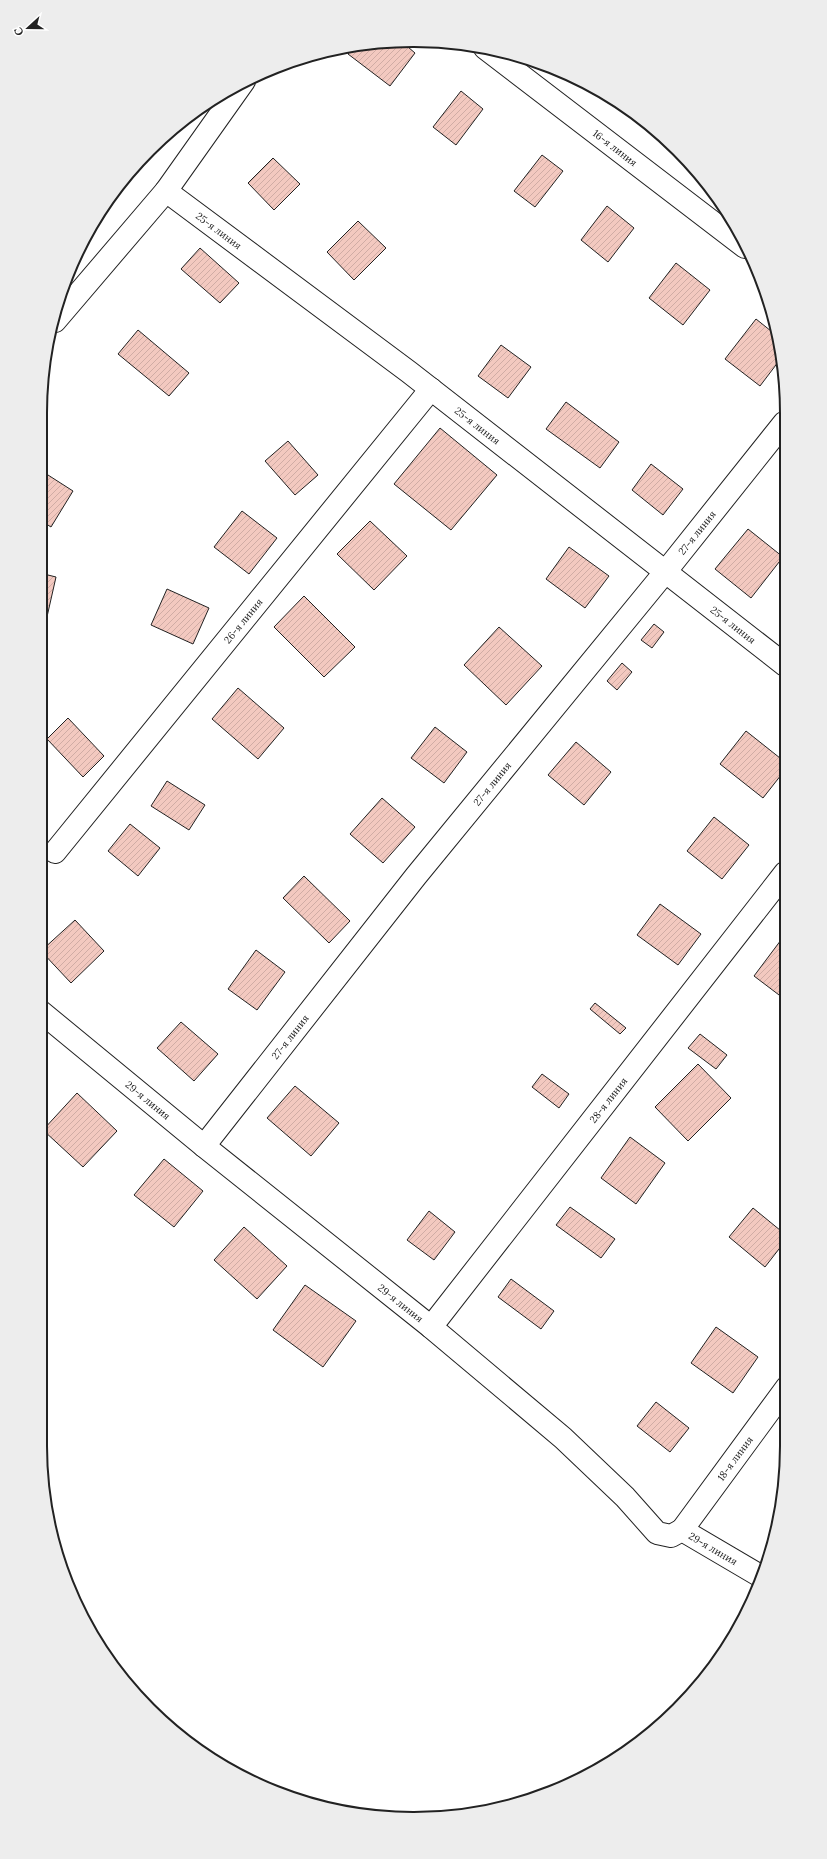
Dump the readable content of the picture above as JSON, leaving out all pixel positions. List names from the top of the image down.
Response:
{
  "streets": {
    "street": [
      "16-я линия",
      "25-я линия",
      "27-я линия",
      "26-я линия",
      "28-я линия",
      "29-я линия",
      "18-я линия"
    ]
  },
  "crossings": [
    ["25-я линия", "27-я линия"],
    ["25-я линия", "26-я линия"],
    ["27-я линия", "29-я линия"],
    ["28-я линия", "29-я линия"],
    ["29-я линия", "18-я линия"]
  ],
  "north": "left"
}
